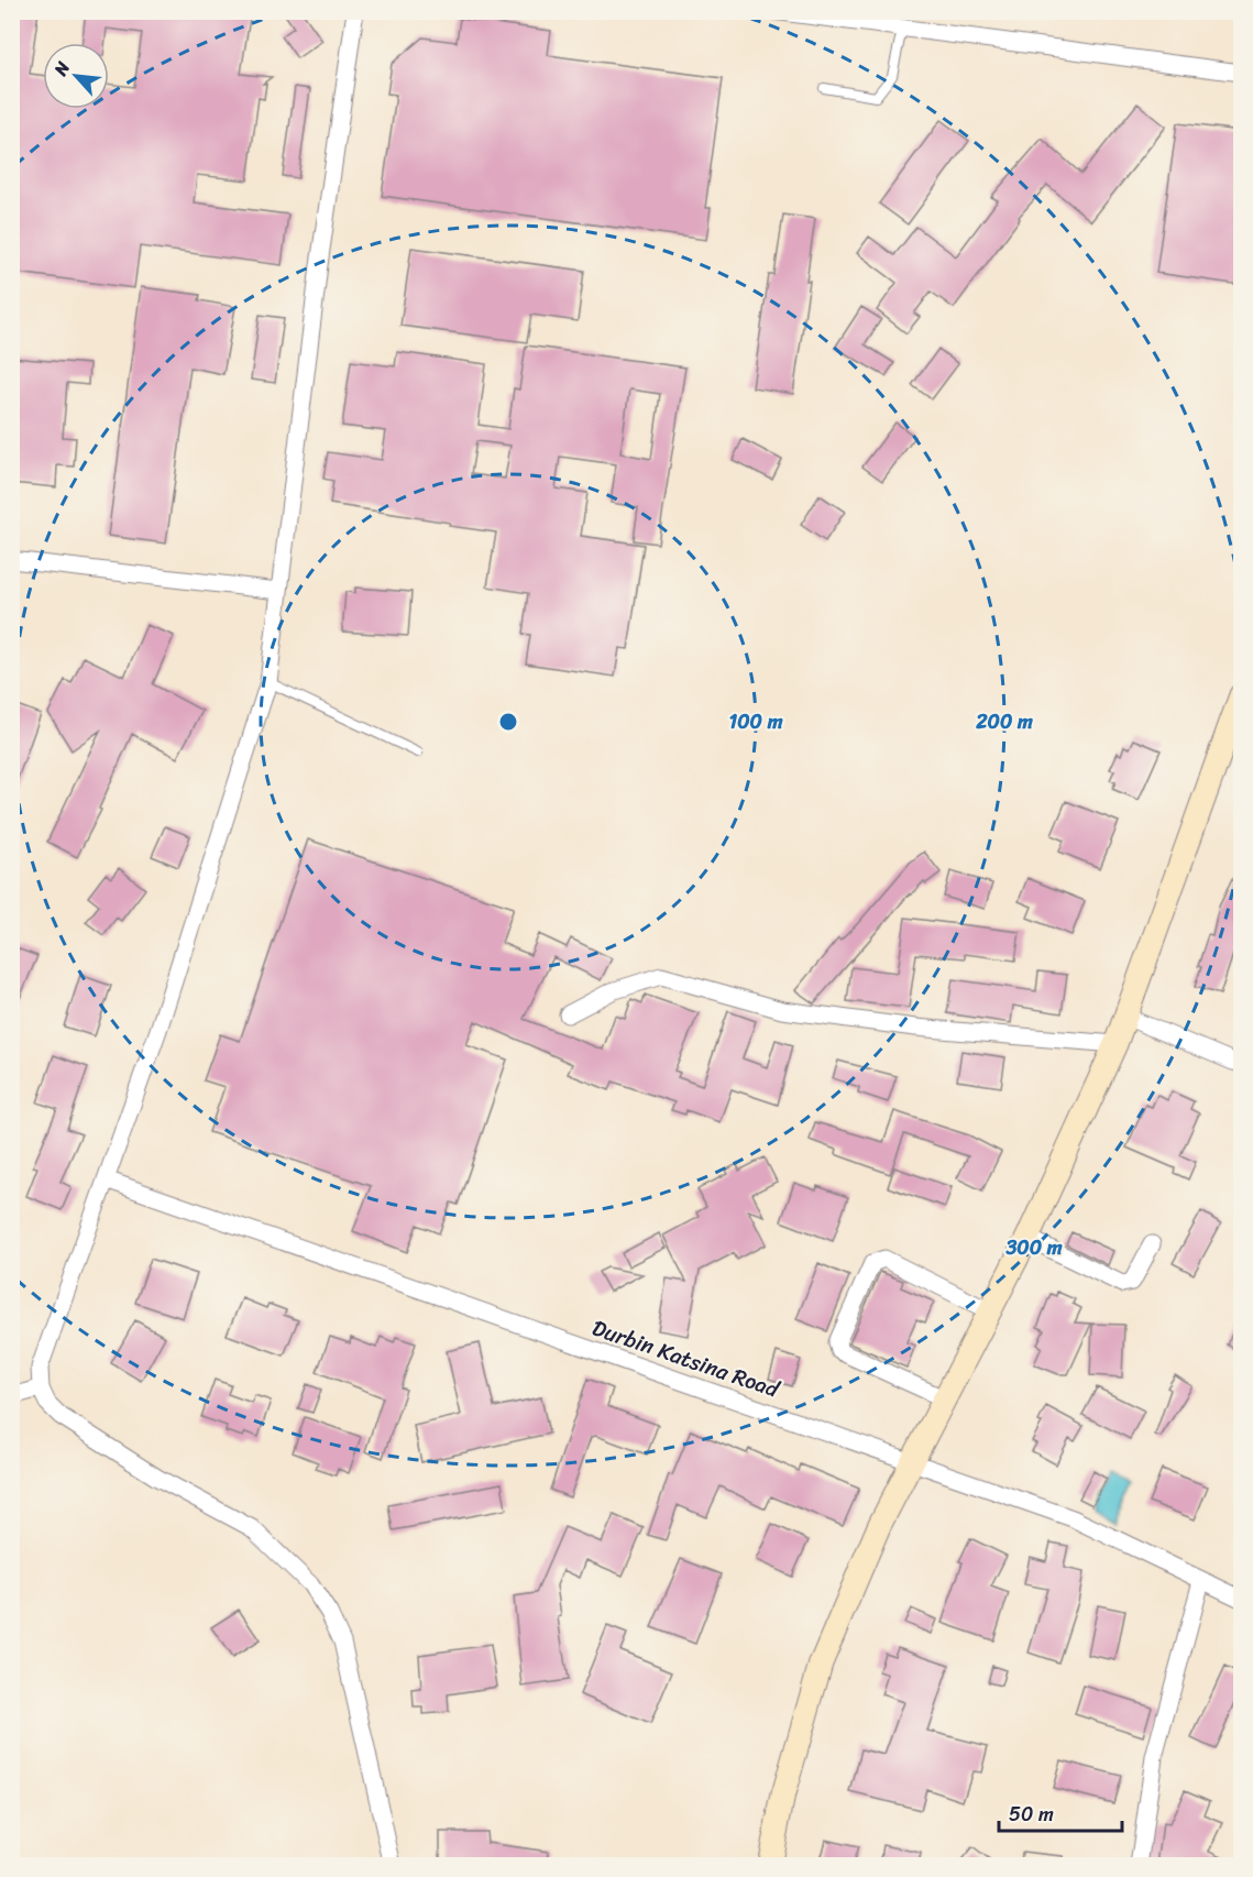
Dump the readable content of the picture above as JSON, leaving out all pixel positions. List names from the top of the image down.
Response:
{
  "streets": {
    "street": ["Durbin Katsina Road"]
  },
  "scale_bar": "50 m",
  "north": "top left",
  "rings": ["100 m", "200 m", "300 m"]
}
